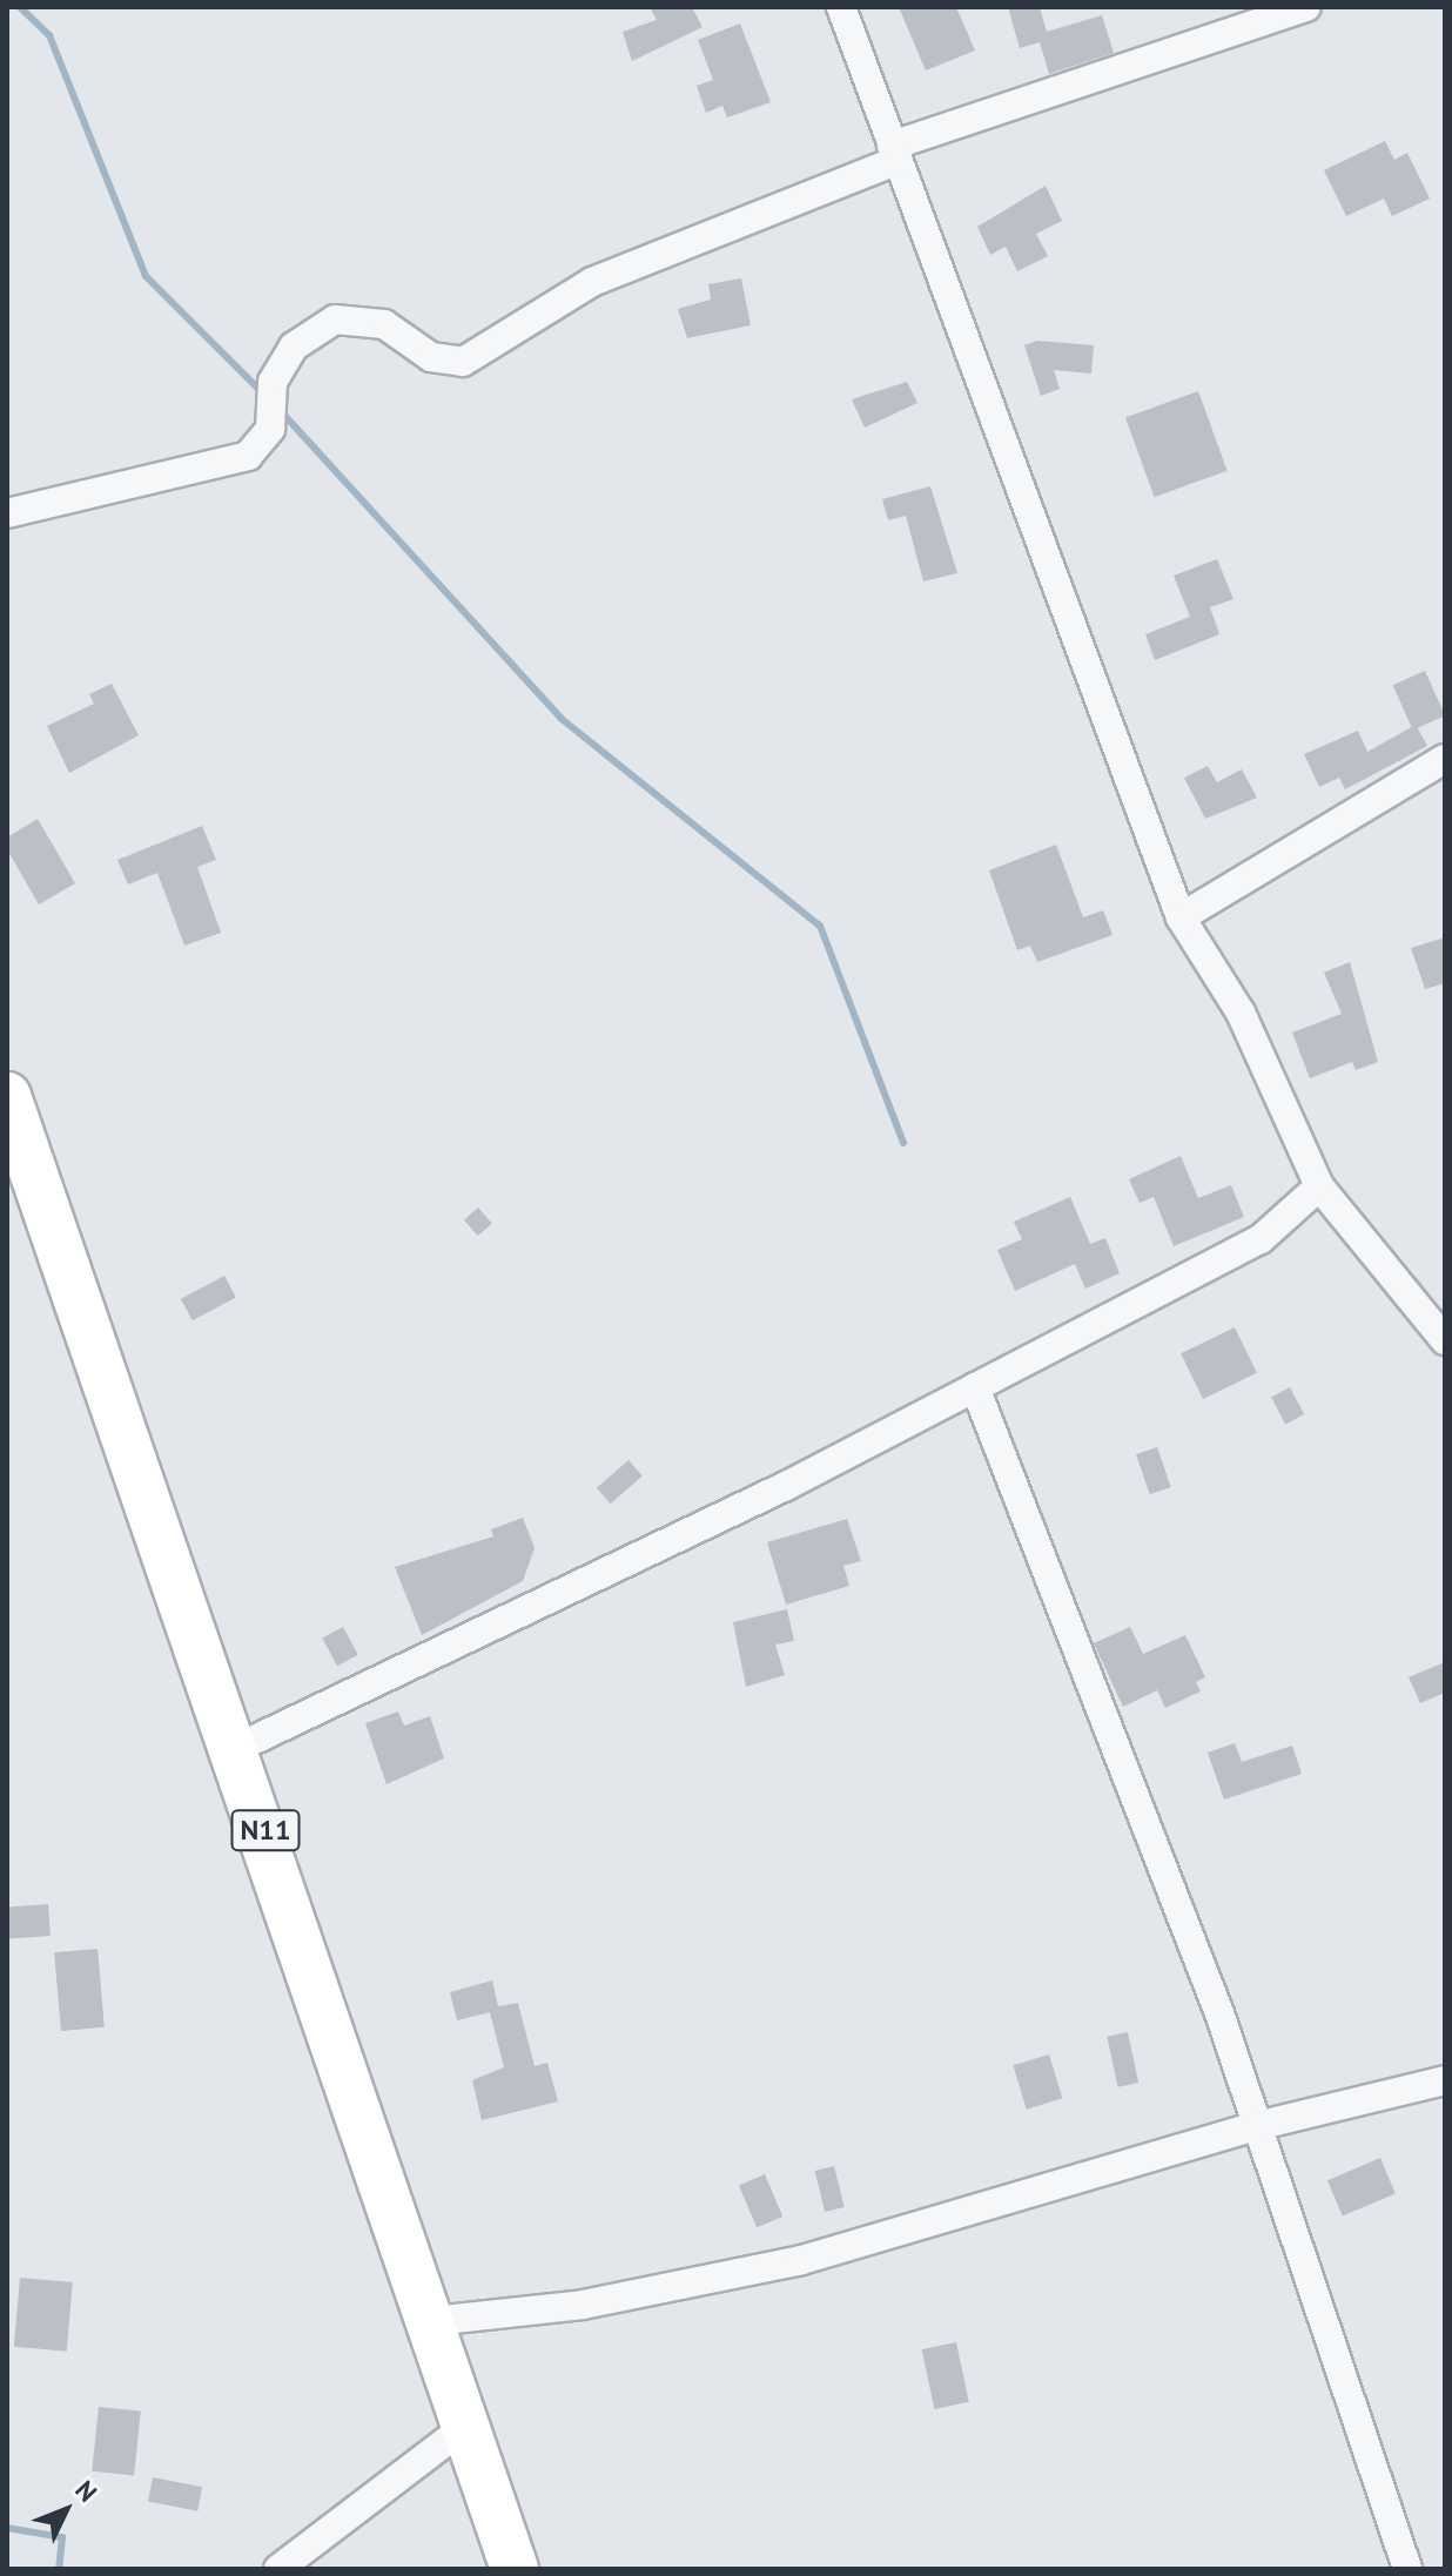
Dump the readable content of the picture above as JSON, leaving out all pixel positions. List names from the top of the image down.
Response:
{
  "streets": {
    "highway": ["N11"]
  },
  "north": "top right"
}
